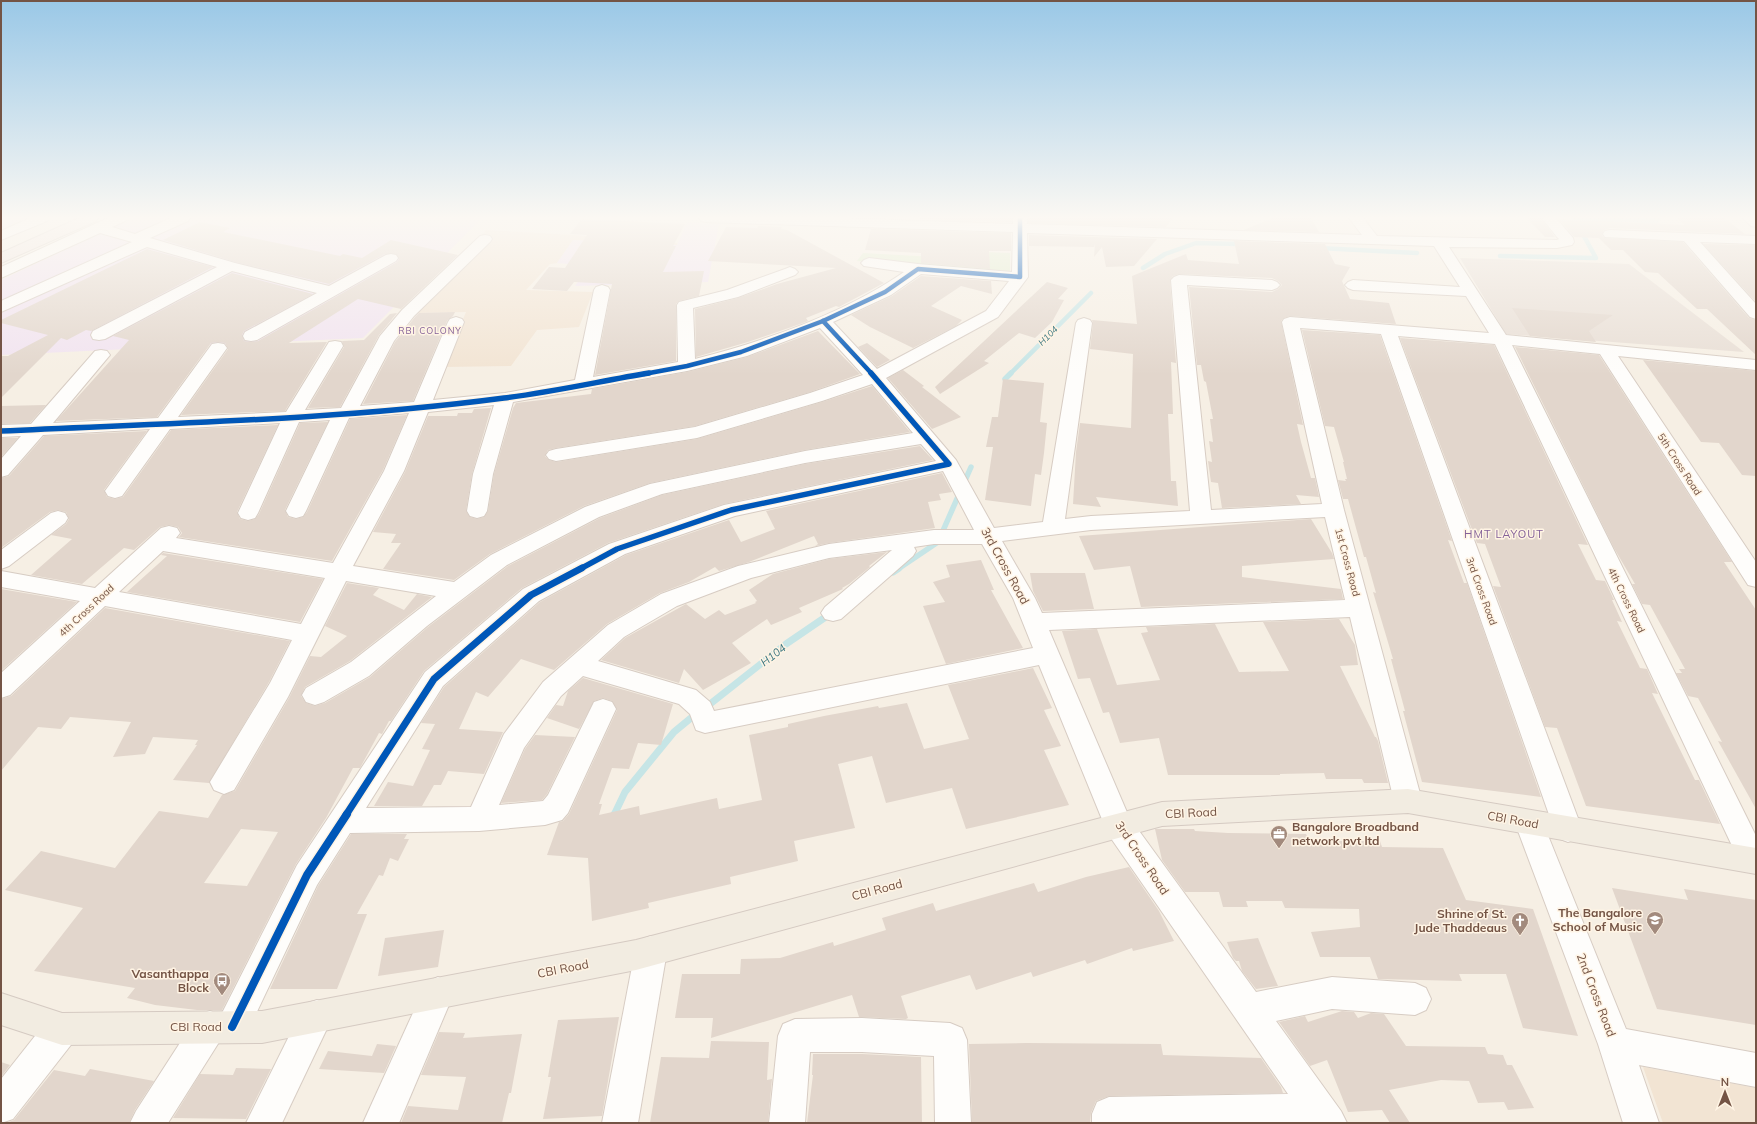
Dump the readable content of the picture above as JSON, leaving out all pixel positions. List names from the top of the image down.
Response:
{
  "streets": {
    "main road": ["CBI Road"],
    "street": [
      "5th Cross Road",
      "1st Cross Road",
      "3rd Cross Road",
      "4th Cross Road",
      "2nd Cross Road"
    ]
  },
  "crossings": [
    ["1st Cross Road", "3rd Cross Road"],
    ["1st Cross Road", "CBI Road"],
    ["3rd Cross Road", "CBI Road"],
    ["4th Cross Road", "CBI Road"],
    ["CBI Road", "2nd Cross Road"]
  ],
  "districts": ["RBI COLONY", "HMT LAYOUT"],
  "water": ["H104"],
  "places": {
    "office": ["Bangalore Broadband network pvt ltd"],
    "school or university": ["The Bangalore School of Music"],
    "church": ["Shrine of St. Jude Thaddeaus"],
    "bus stop": ["Vasanthappa Block"]
  },
  "north": "top"
}
